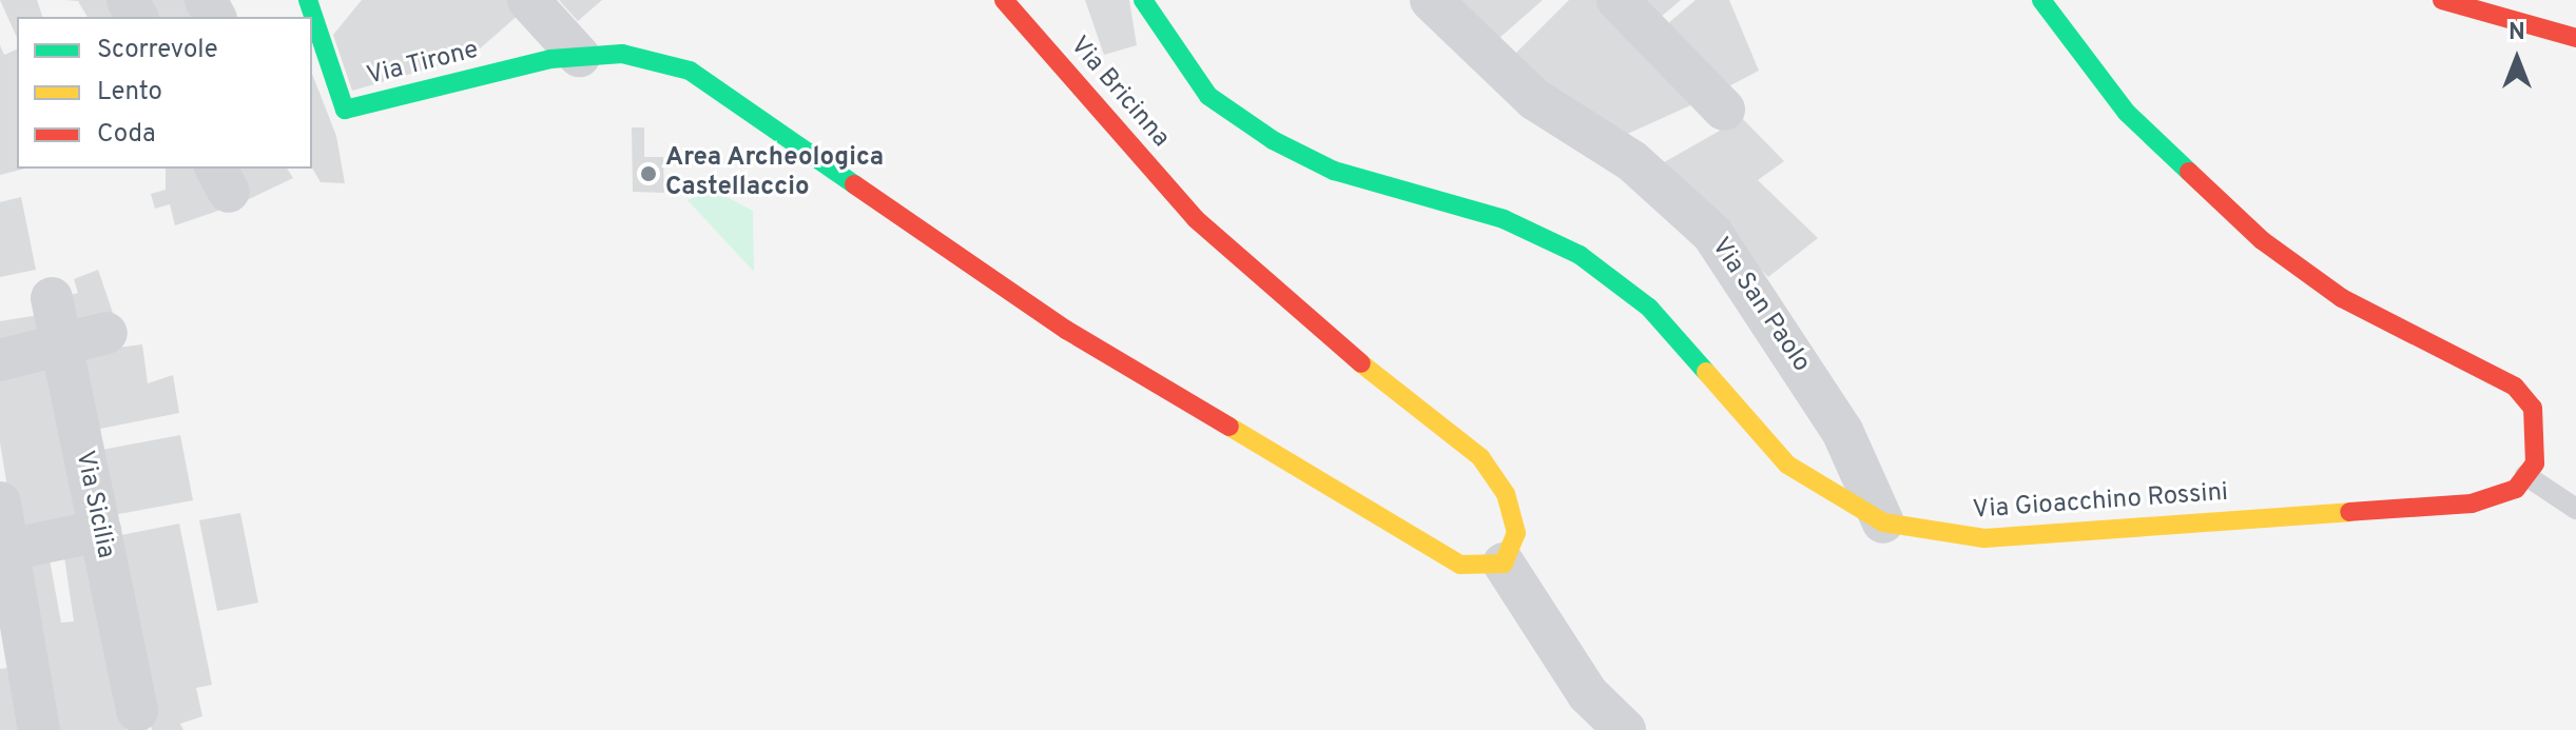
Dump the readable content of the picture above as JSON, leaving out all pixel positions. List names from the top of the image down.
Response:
{
  "streets": {
    "street": [
      "Via Tirone",
      "Via Bricinna",
      "Via San Paolo",
      "Via Gioacchino Rossini",
      "Via Sicilia"
    ]
  },
  "crossings": [
    ["Via San Paolo", "Via Gioacchino Rossini"]
  ],
  "places": ["Area Archeologica Castellaccio"],
  "legend": ["Scorrevole", "Lento", "Coda"],
  "north": "top"
}
